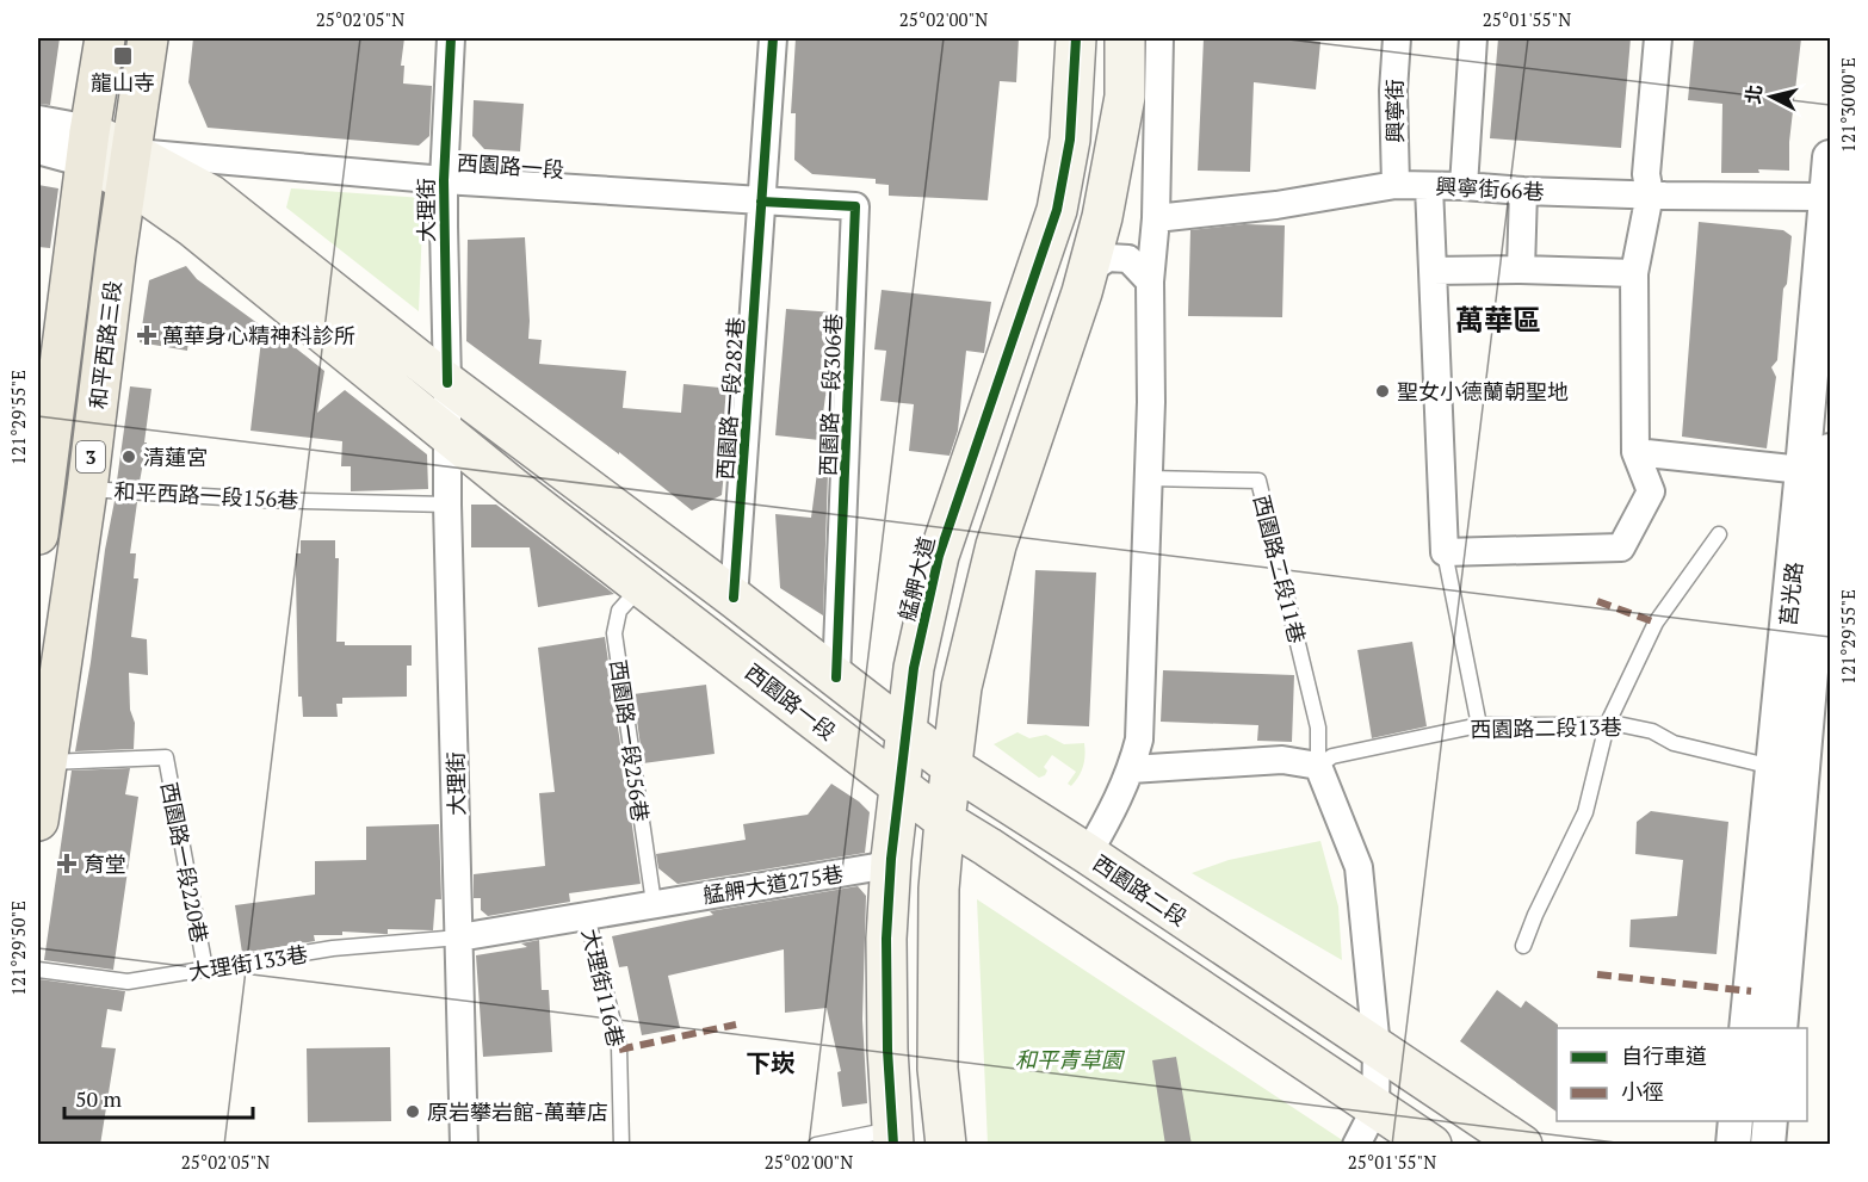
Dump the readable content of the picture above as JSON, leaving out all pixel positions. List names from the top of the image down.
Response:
{
  "streets": {
    "main road": [
      "西園路一段",
      "和平西路三段",
      "3",
      "艋舺大道",
      "西園路二段"
    ],
    "street": [
      "興寧街",
      "興寧街66巷",
      "大理街",
      "西園路一段306巷",
      "西園路一段282巷",
      "莒光路",
      "艋舺大道275巷",
      "大理街116巷"
    ],
    "lane": [
      "和平西路一段156巷",
      "西園路二段11巷",
      "西園路二段13巷",
      "西園路一段256巷",
      "西園路一段220巷",
      "大理街133巷"
    ]
  },
  "crossings": [
    ["興寧街", "興寧街66巷"],
    ["西園路一段", "大理街"],
    ["西園路一段", "和平西路三段"],
    ["西園路一段", "西園路一段306巷"],
    ["西園路一段", "西園路一段282巷"],
    ["西園路一段", "艋舺大道"],
    ["西園路一段", "西園路一段256巷"],
    ["西園路一段", "西園路二段"],
    ["興寧街66巷", "莒光路"],
    ["大理街", "和平西路一段156巷"],
    ["大理街", "大理街133巷"],
    ["大理街", "大理街116巷"],
    ["和平西路三段", "和平西路一段156巷"],
    ["和平西路三段", "西園路一段220巷"],
    ["西園路一段306巷", "西園路一段282巷"],
    ["西園路二段11巷", "西園路二段13巷"],
    ["艋舺大道", "艋舺大道275巷"],
    ["艋舺大道", "西園路二段"],
    ["莒光路", "西園路二段13巷"],
    ["西園路一段256巷", "艋舺大道275巷"],
    ["西園路一段256巷", "大理街116巷"],
    ["西園路一段220巷", "大理街133巷"],
    ["艋舺大道275巷", "大理街116巷"],
    ["大理街133巷", "大理街116巷"]
  ],
  "districts": ["萬華區", "下崁"],
  "parks": ["和平青草園"],
  "places": {
    "transit": ["龍山寺"],
    "health": ["萬華身心精神科診所", "育堂"],
    "other": ["聖女小德蘭朝聖地", "清蓮宮", "原岩攀岩館-萬華店"]
  },
  "legend": ["自行車道", "小徑"],
  "scale_bar": "50 m",
  "north": "left",
  "coordinates": [
    "25°02'05\"N",
    "25°02'00\"N",
    "25°01'55\"N",
    "121°30'00\"E",
    "121°29'55\"E",
    "121°29'50\"E"
  ]
}
